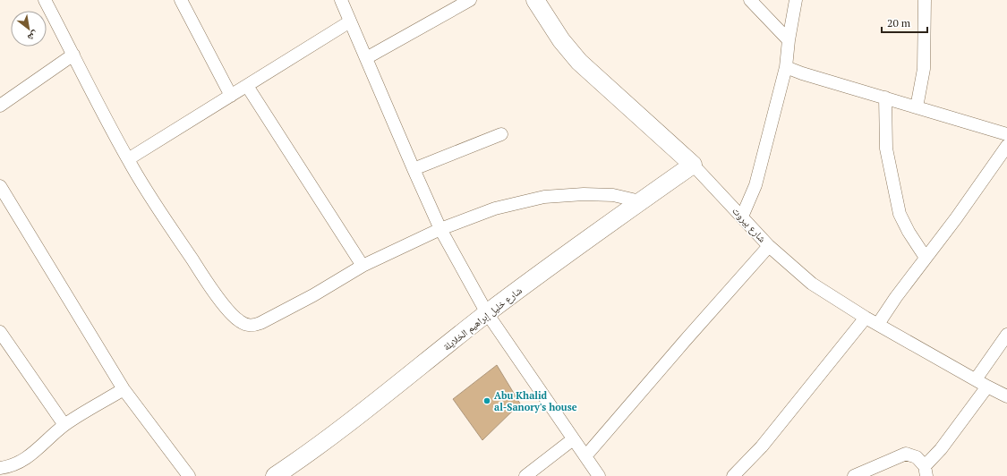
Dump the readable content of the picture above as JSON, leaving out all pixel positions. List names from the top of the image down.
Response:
{
  "streets": {
    "street": ["شارع بيروت", "شارع خليل إبراهيم الخلايلة"]
  },
  "crossings": [
    ["شارع بيروت", "شارع خليل إبراهيم الخلايلة"]
  ],
  "places": ["Abu Khalid al-Sanory's house"],
  "scale_bar": "20 m",
  "north": "bottom right"
}
